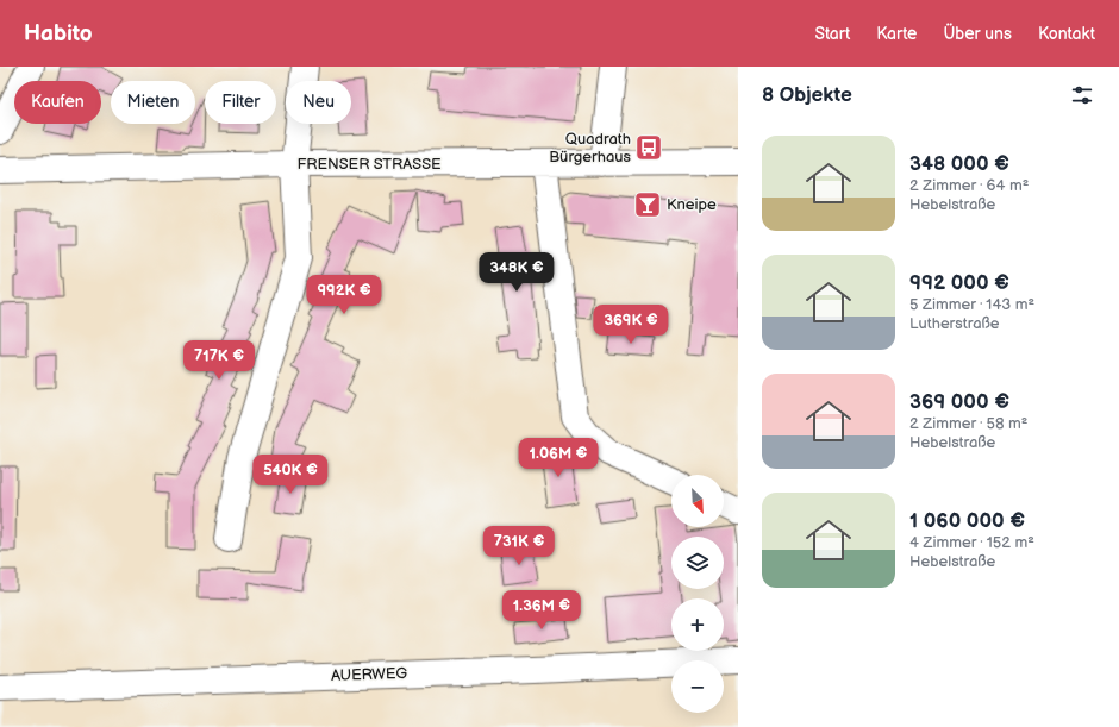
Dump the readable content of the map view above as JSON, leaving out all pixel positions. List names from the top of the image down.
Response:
{
  "streets": {
    "street": ["FRENSER STRASSE", "AUERWEG"]
  },
  "places": {
    "bus stop": ["Quadrath Bürgerhaus"],
    "bar": ["Kneipe"]
  },
  "north": "bottom right",
  "page": {
    "header": "Habito",
    "nav": [
      "Start",
      "Karte",
      "Über uns",
      "Kontakt"
    ],
    "heading": "8 Objekte",
    "chip": [
      "Kaufen",
      "Mieten",
      "Filter",
      "Neu"
    ],
    "list": [
      {
        "name": "348 000 €",
        "note": "2 Zimmer · 64 m² · Hebelstraße"
      },
      {
        "name": "992 000 €",
        "note": "5 Zimmer · 143 m² · Lutherstraße"
      },
      {
        "name": "369 000 €",
        "note": "2 Zimmer · 58 m² · Hebelstraße"
      },
      {
        "name": "1 060 000 €",
        "note": "4 Zimmer · 152 m² · Hebelstraße"
      }
    ],
    "price": [
      "348K €",
      "992K €",
      "369K €",
      "717K €",
      "1.06M €",
      "540K €",
      "731K €",
      "1.36M €"
    ],
    "map_buttons": ["+", "−"]
  }
}
